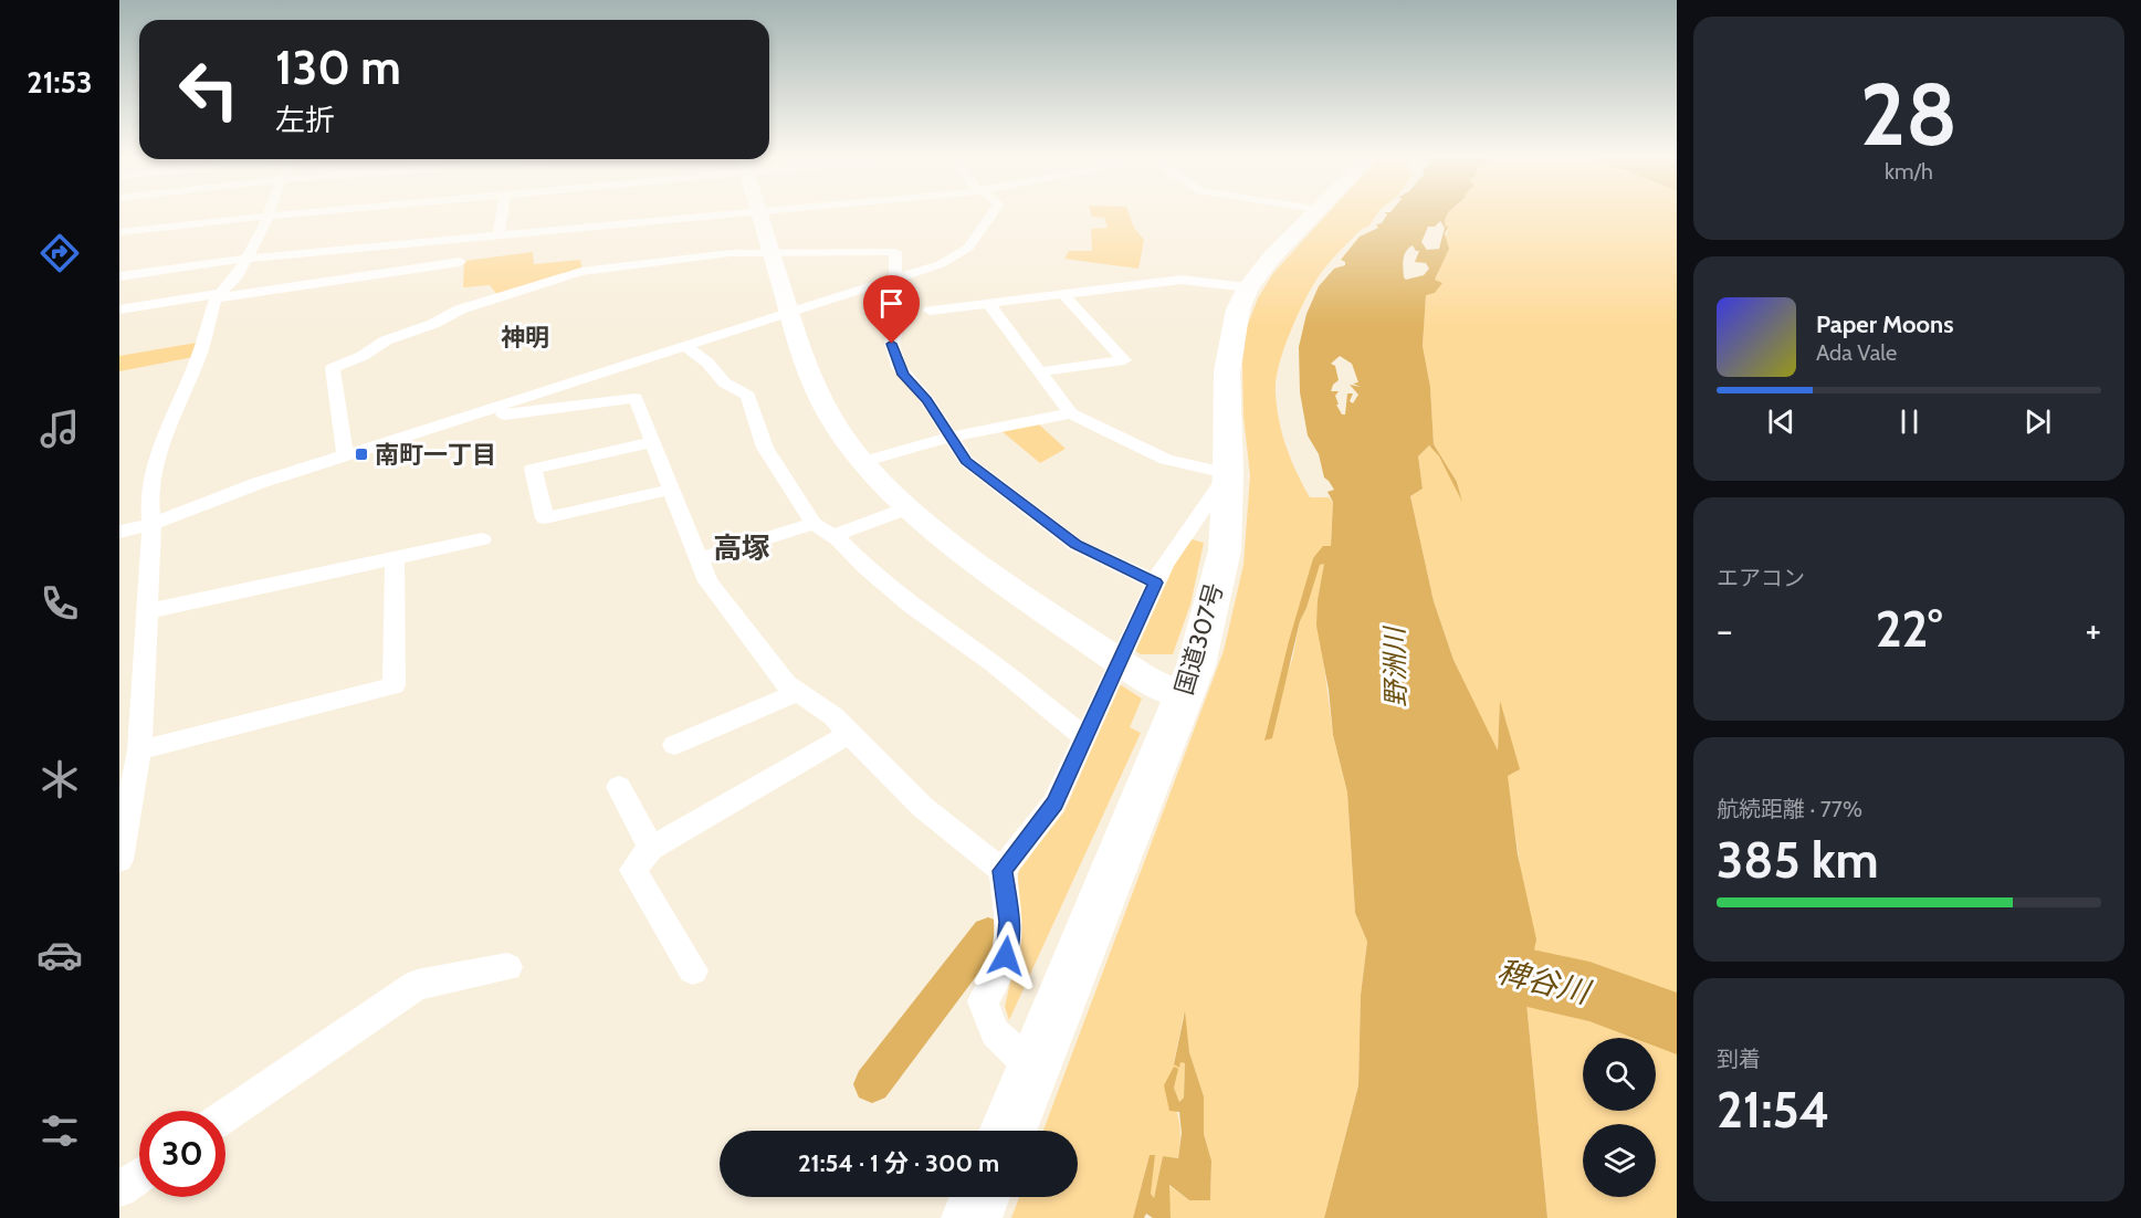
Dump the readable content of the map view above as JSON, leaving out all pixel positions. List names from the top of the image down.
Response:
{
  "streets": {
    "highway": ["国道307号"]
  },
  "districts": ["神明", "高塚"],
  "water": ["野洲川", "稗谷川"],
  "places": {
    "transit": ["南町一丁目"]
  },
  "page": {
    "tabs": "21:53",
    "tile": [
      ["28", "km/h"],
      "エアコン",
      ["航続距離 · 77%", "385 km"],
      ["到着", "21:54"]
    ],
    "turn": ["130 m", "左折"],
    "song": ["Paper Moons", "Ada Vale"],
    "heat": ["−", "22°", "+"],
    "limit": "30",
    "trip": "21:54 · 1 分 · 300 m"
  }
}
